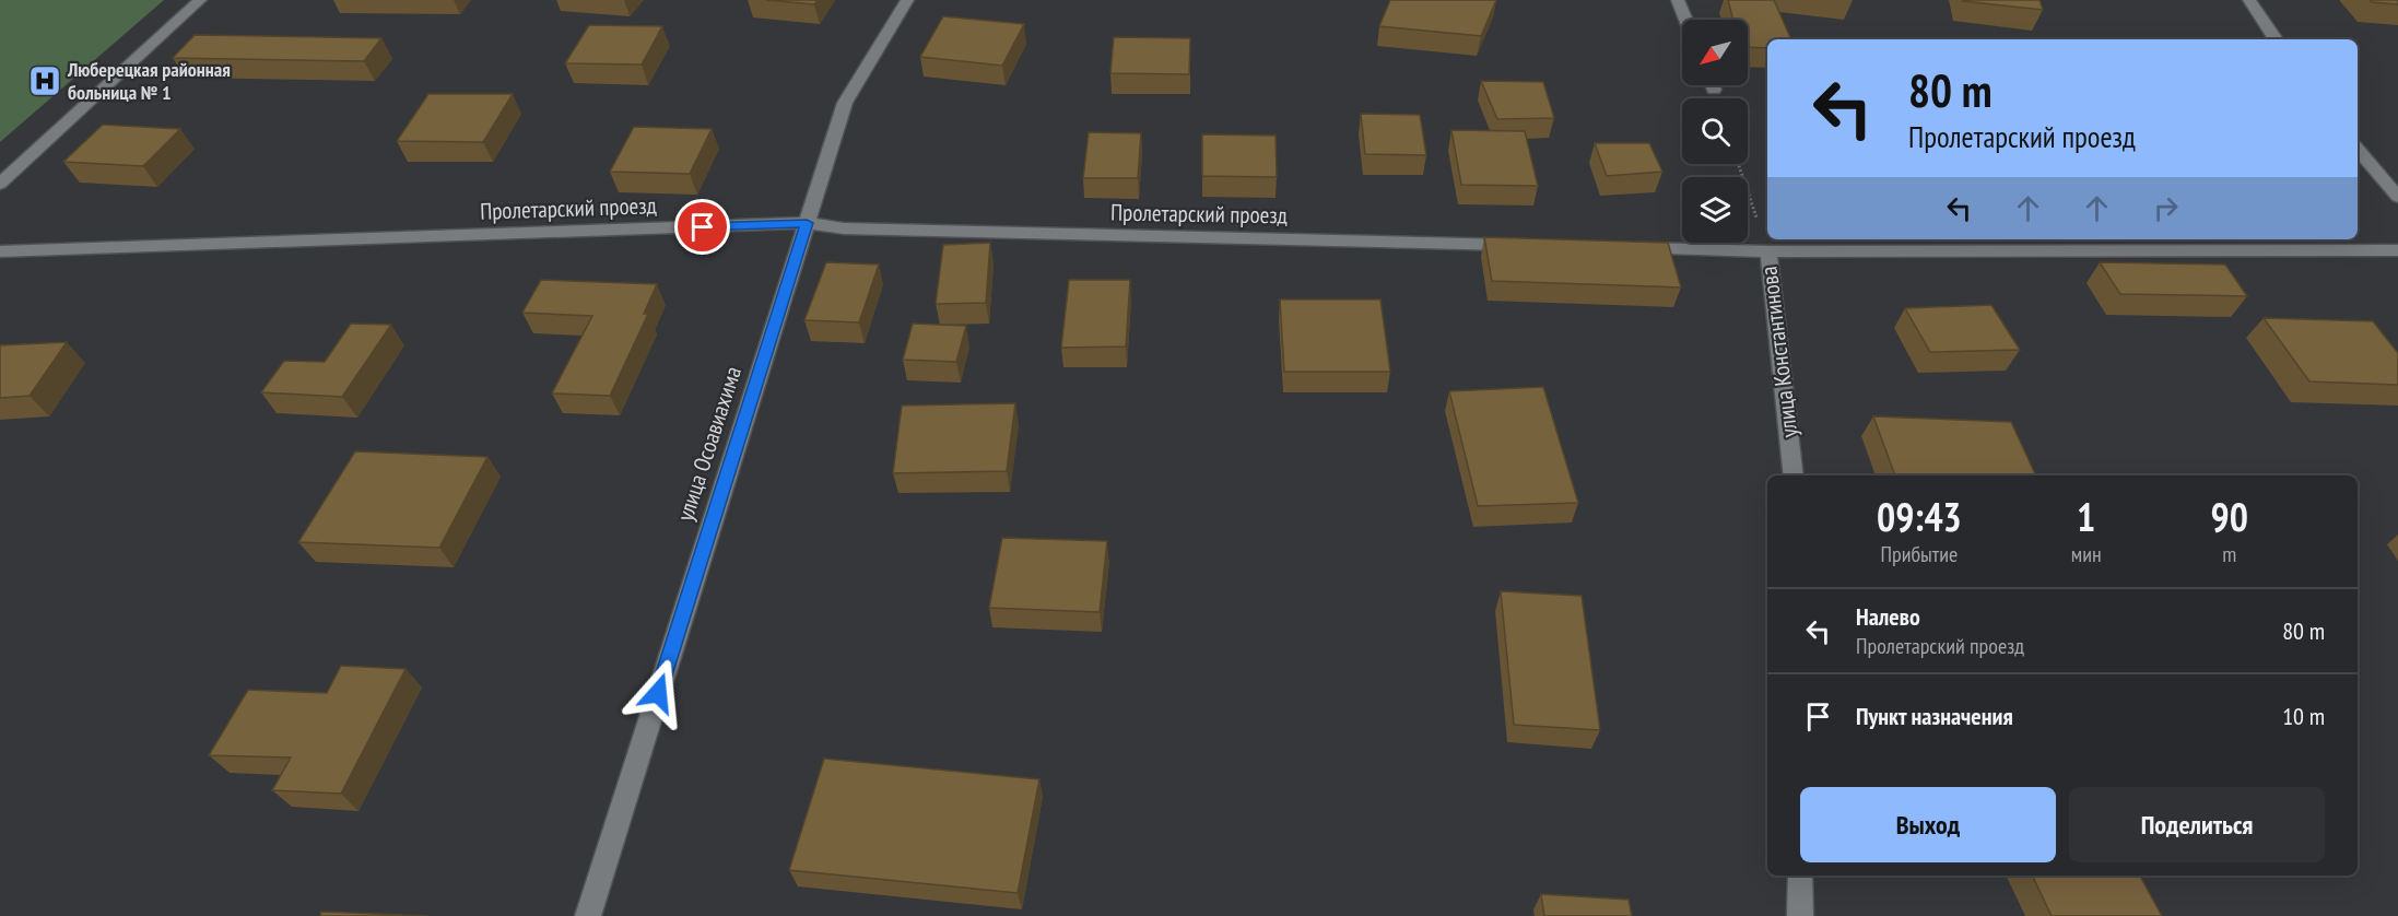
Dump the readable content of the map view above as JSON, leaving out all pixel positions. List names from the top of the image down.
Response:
{
  "streets": {
    "street": ["Пролетарский проезд", "улица Константинова", "улица Осоавиахима"]
  },
  "crossings": [
    ["Пролетарский проезд", "улица Осоавиахима"]
  ],
  "places": {
    "hospital": ["Люберецкая районная больница № 1"]
  },
  "north": "bottom left",
  "page": {
    "turn": ["80 m", "Пролетарский проезд"],
    "eta": [
      "09:43",
      "Прибытие",
      "1",
      "мин",
      "90",
      "m"
    ],
    "list": [
      {
        "name": "Налево",
        "note": "Пролетарский проезд",
        "value": "80 m"
      },
      {
        "name": "Пункт назначения",
        "value": "10 m"
      }
    ],
    "buttons": ["Выход", "Поделиться"]
  }
}
